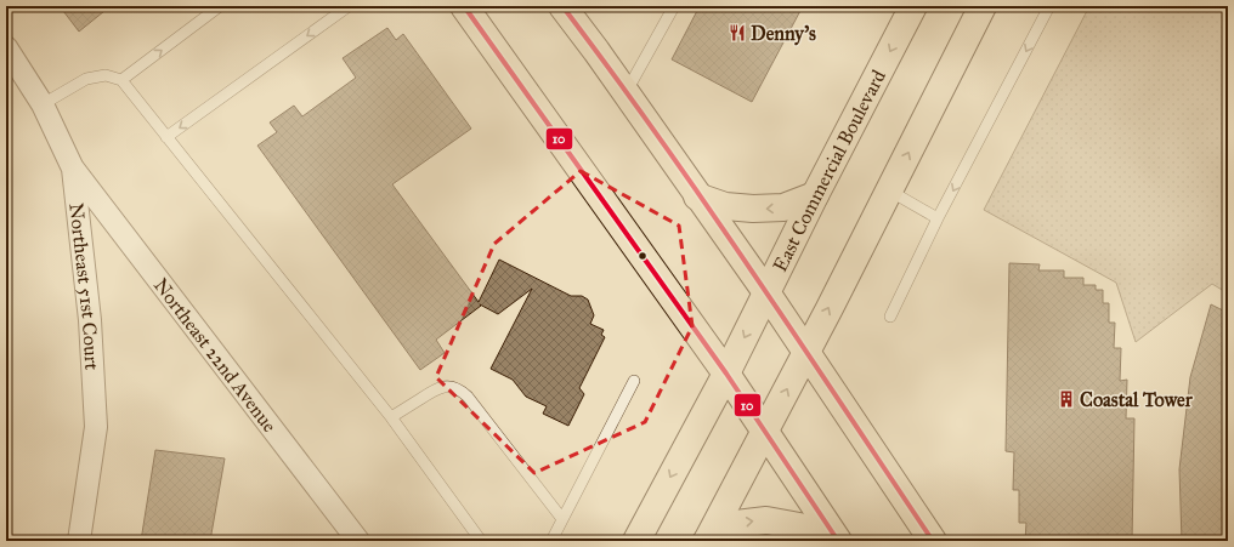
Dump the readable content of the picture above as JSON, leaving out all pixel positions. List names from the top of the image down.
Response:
{
  "streets": {
    "main road": ["East Commercial Boulevard"],
    "street": ["Northeast 51st Court", "Northeast 22nd Avenue"]
  },
  "crossings": [
    ["Northeast 51st Court", "Northeast 22nd Avenue"]
  ],
  "places": {
    "restaurant": ["Denny's"],
    "building": ["Coastal Tower"]
  },
  "lines": ["transit line 10"]
}
